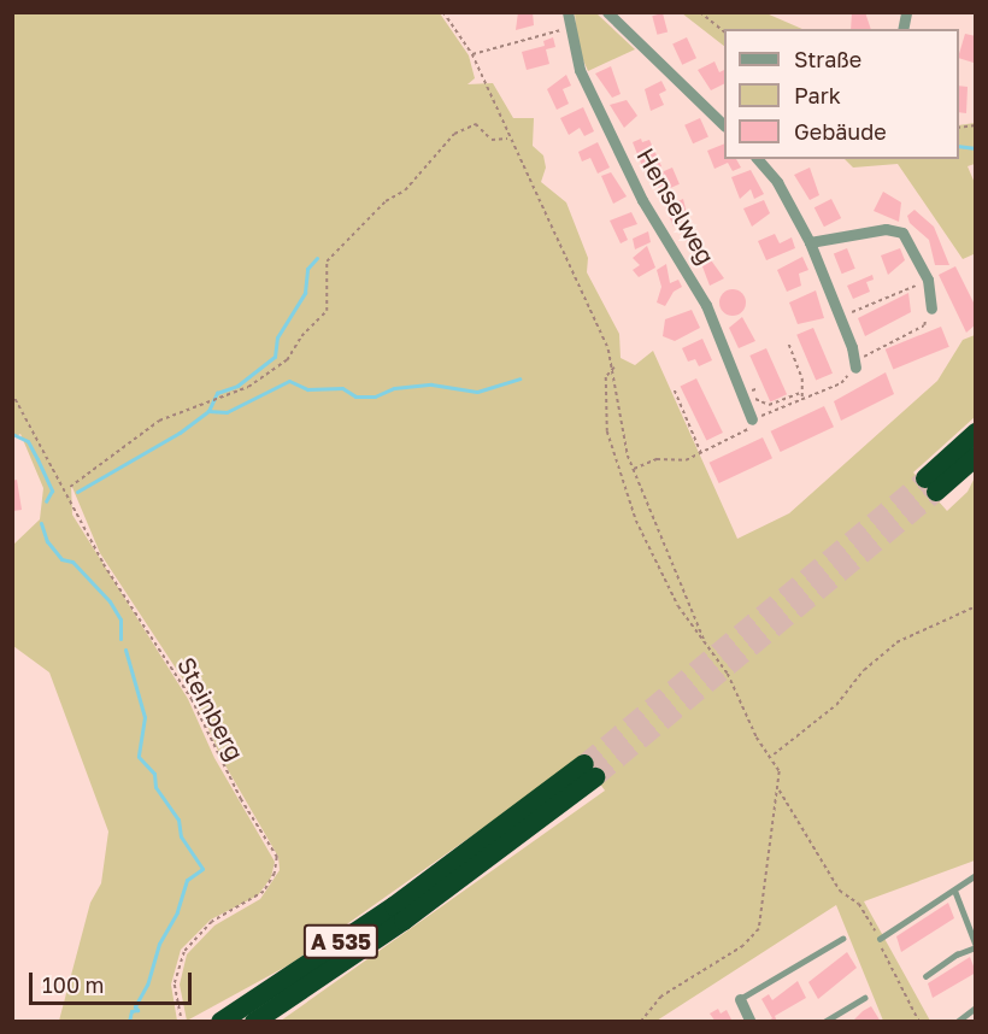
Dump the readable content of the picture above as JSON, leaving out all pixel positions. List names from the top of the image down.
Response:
{
  "streets": {
    "highway": ["A 535"],
    "street": ["Henselweg"],
    "path": ["Steinberg"]
  },
  "legend": ["Straße", "Park", "Gebäude"],
  "scale_bar": "100 m"
}
